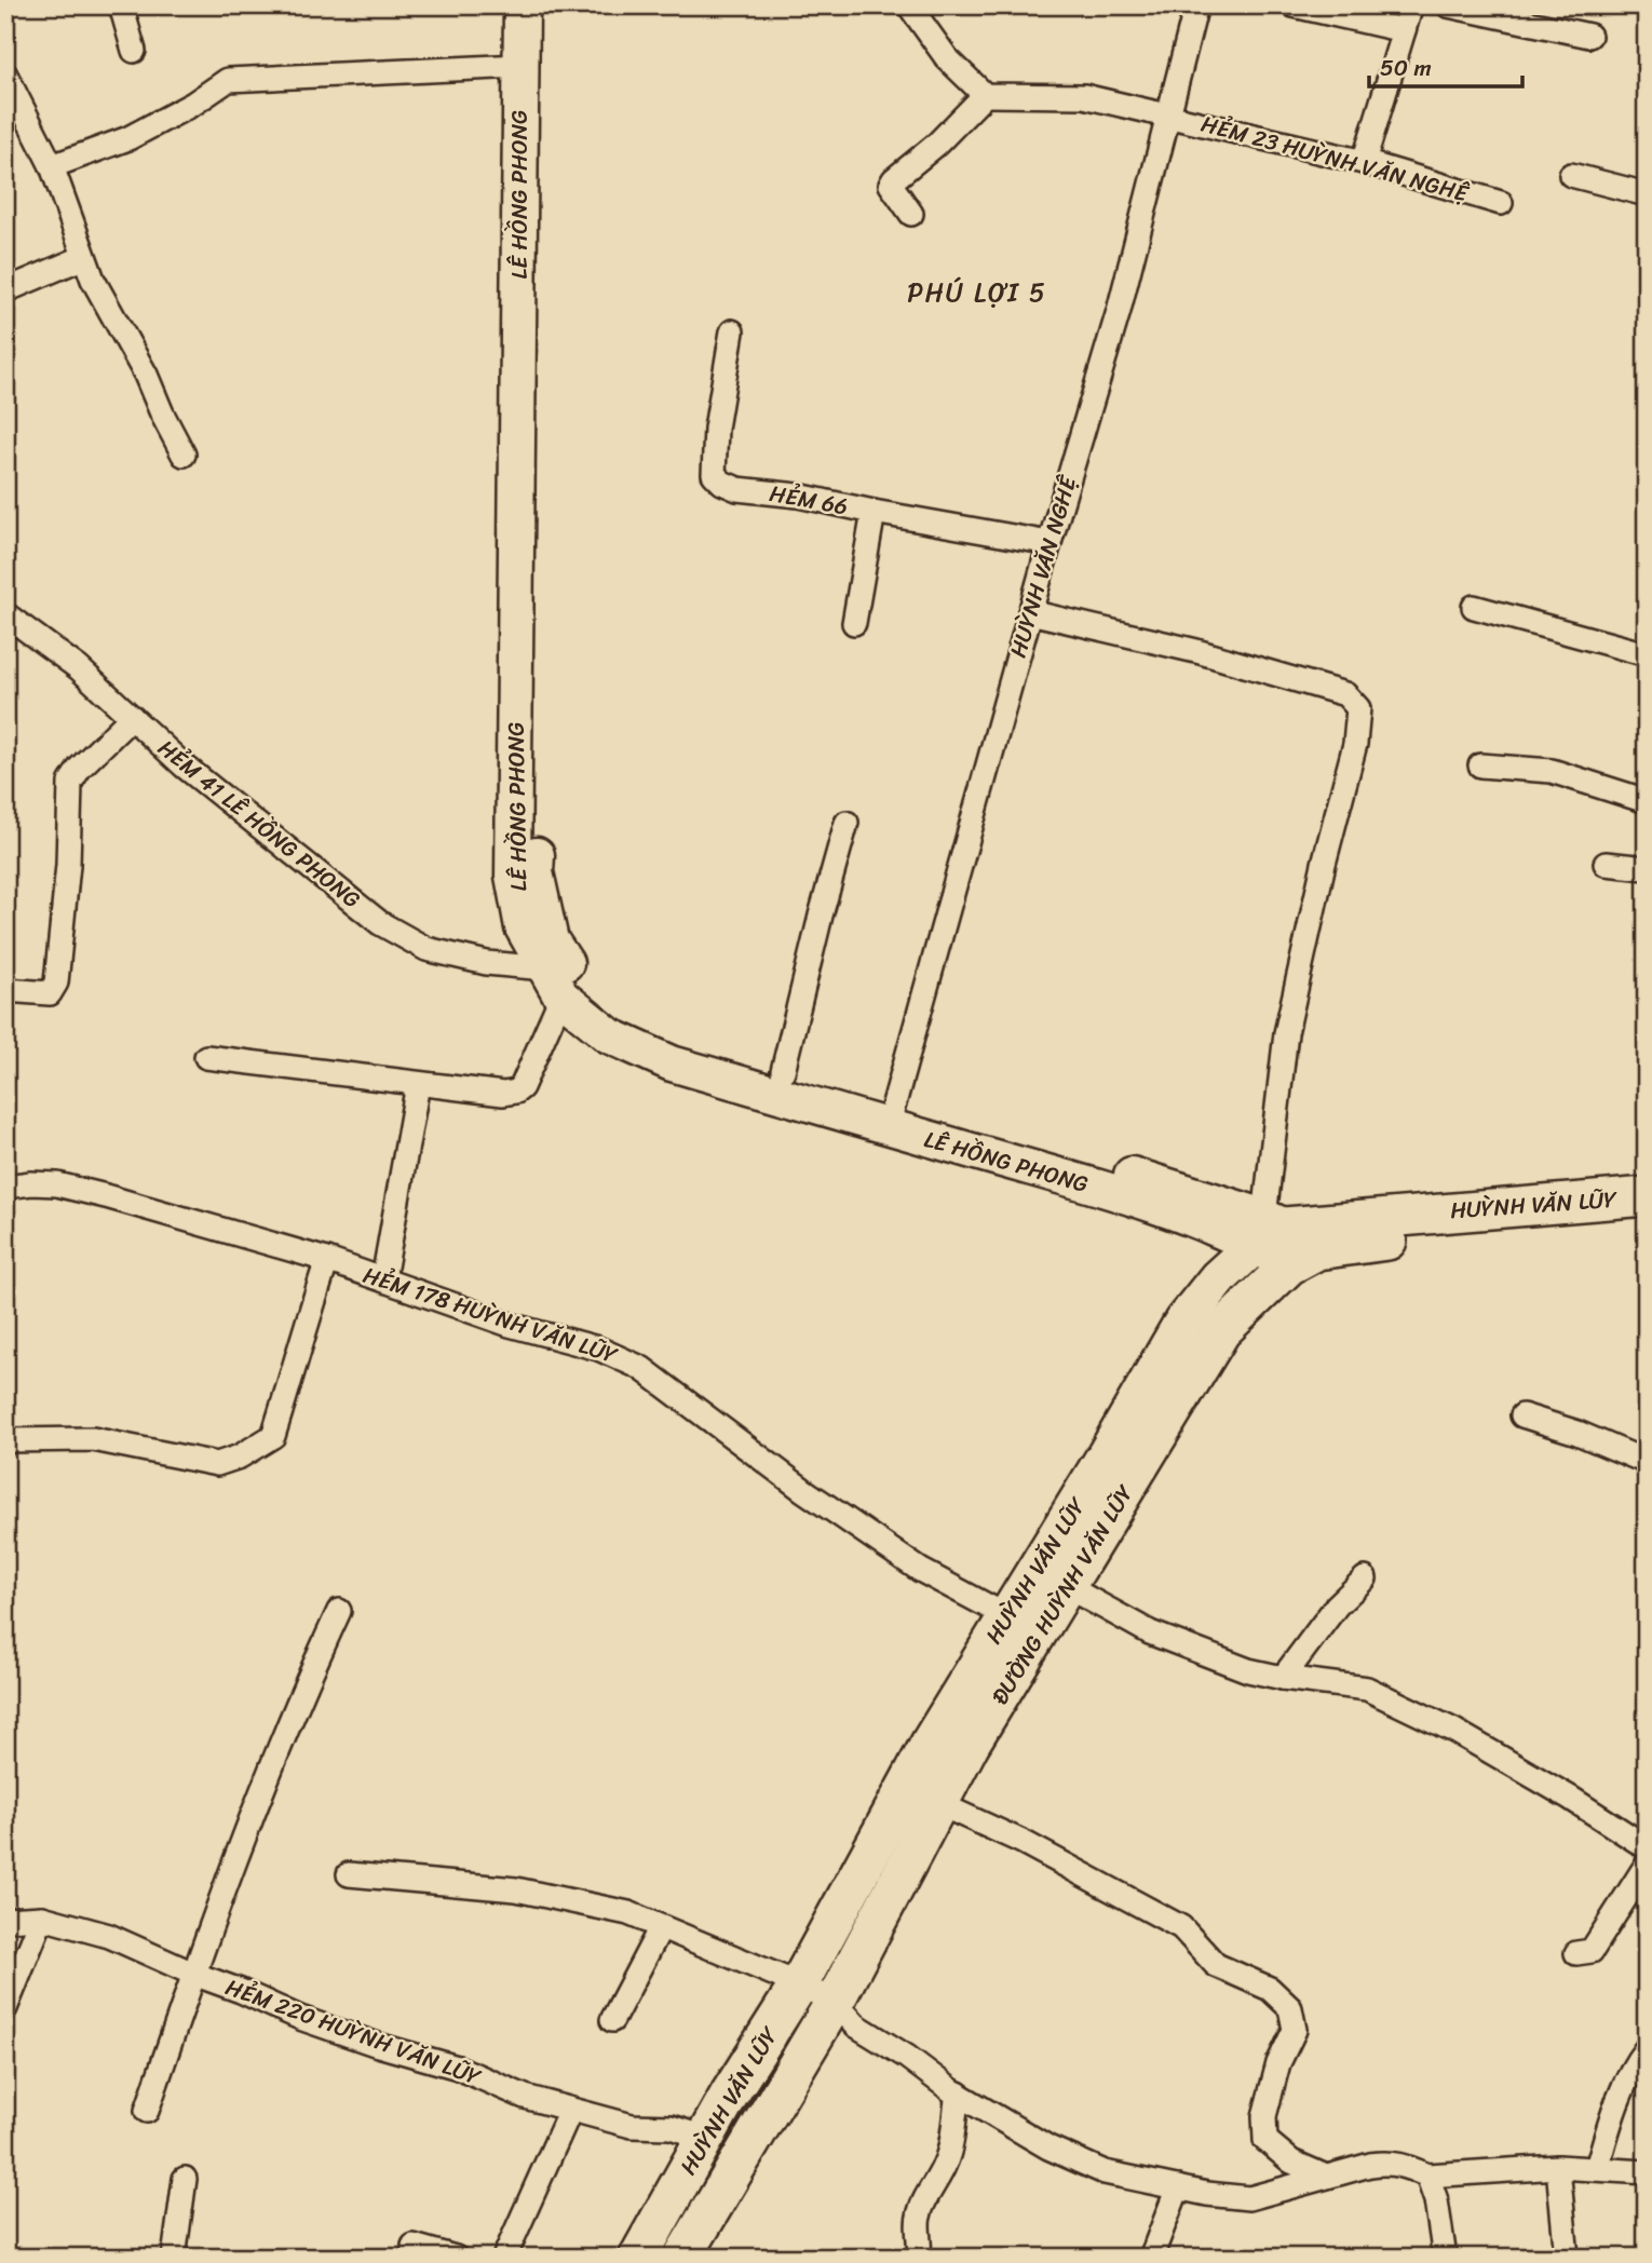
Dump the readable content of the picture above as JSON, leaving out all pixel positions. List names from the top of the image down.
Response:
{
  "streets": {
    "main road": ["HUỲNH VĂN LŨY", "ĐƯỜNG HUỲNH VĂN LŨY"],
    "street": [
      "HẺM 23 HUỲNH VĂN NGHỆ",
      "LÊ HỒNG PHONG",
      "HẺM 66",
      "HUỲNH VĂN NGHỆ",
      "HẺM 41 LÊ HỒNG PHONG",
      "HẺM 178 HUỲNH VĂN LŨY",
      "HẺM 220 HUỲNH VĂN LŨY"
    ]
  },
  "crossings": [
    ["HẺM 23 HUỲNH VĂN NGHỆ", "HUỲNH VĂN NGHỆ"],
    ["LÊ HỒNG PHONG", "HUỲNH VĂN NGHỆ"],
    ["LÊ HỒNG PHONG", "HẺM 41 LÊ HỒNG PHONG"],
    ["LÊ HỒNG PHONG", "HUỲNH VĂN LŨY"],
    ["LÊ HỒNG PHONG", "ĐƯỜNG HUỲNH VĂN LŨY"],
    ["HẺM 66", "HUỲNH VĂN NGHỆ"],
    ["HUỲNH VĂN LŨY", "HẺM 178 HUỲNH VĂN LŨY"],
    ["HUỲNH VĂN LŨY", "HẺM 220 HUỲNH VĂN LŨY"],
    ["HẺM 178 HUỲNH VĂN LŨY", "ĐƯỜNG HUỲNH VĂN LŨY"]
  ],
  "districts": ["PHÚ LỢI 5"],
  "scale_bar": "50 m"
}
